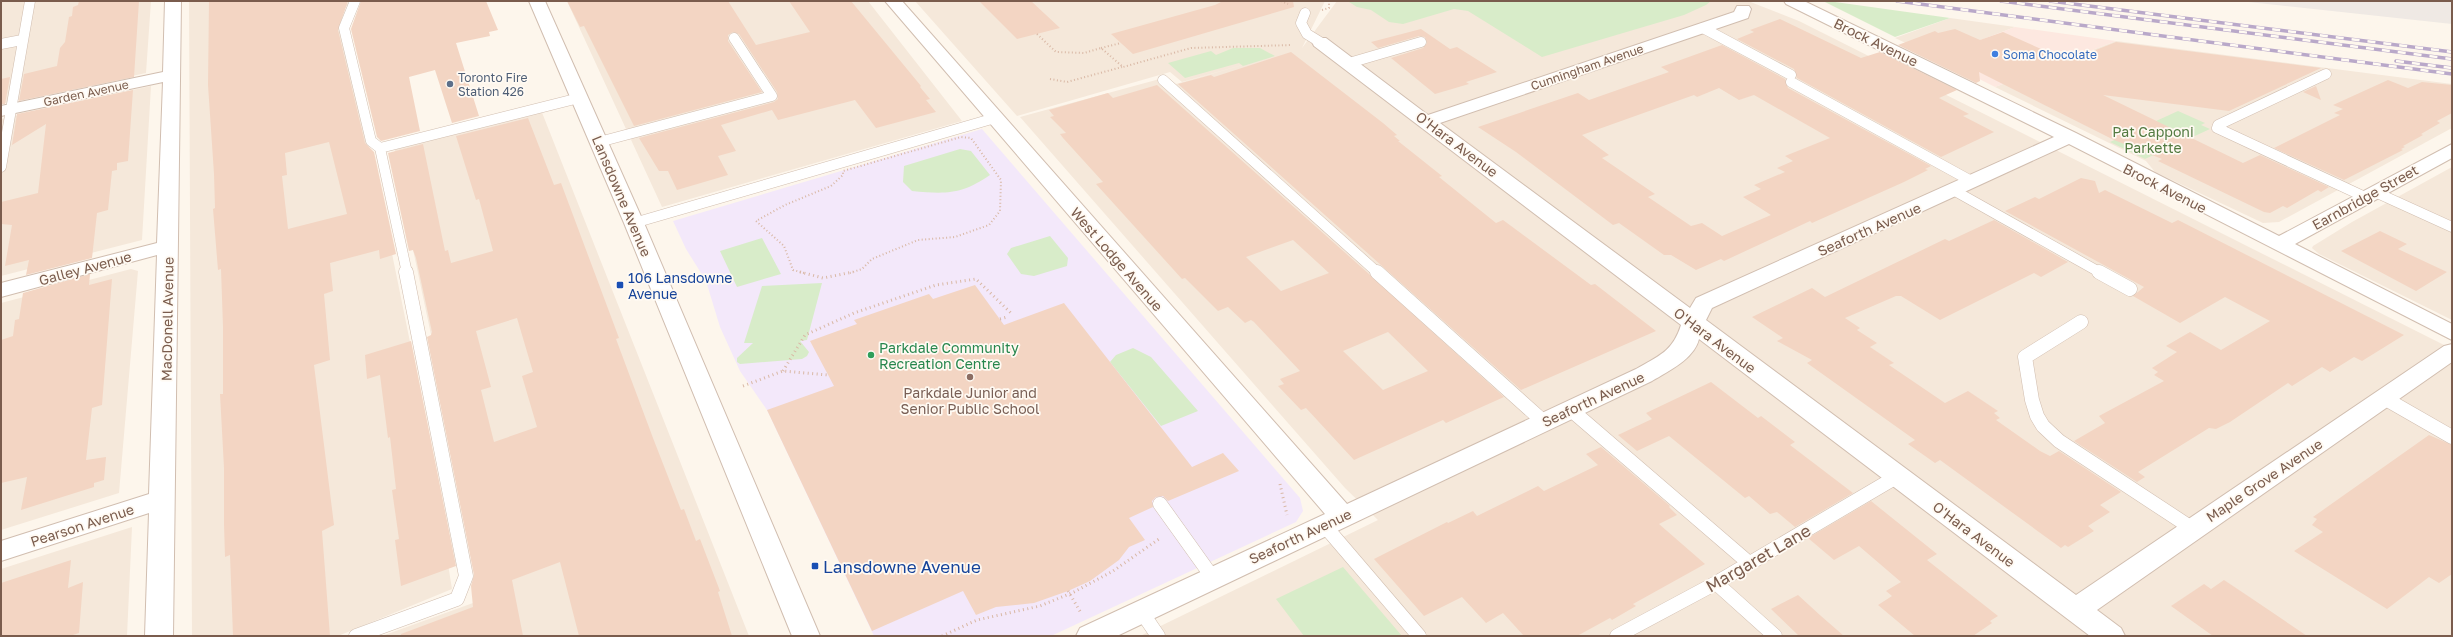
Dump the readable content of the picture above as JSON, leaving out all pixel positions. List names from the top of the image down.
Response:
{
  "streets": {
    "street": [
      "Brock Avenue",
      "Cunningham Avenue",
      "Garden Avenue",
      "O'Hara Avenue",
      "Lansdowne Avenue",
      "Earnbridge Street",
      "Seaforth Avenue",
      "West Lodge Avenue",
      "Galley Avenue",
      "MacDonell Avenue",
      "Maple Grove Avenue",
      "Pearson Avenue"
    ],
    "lane": ["Margaret Lane"]
  },
  "crossings": [
    ["Brock Avenue", "Earnbridge Street"],
    ["Brock Avenue", "Seaforth Avenue"],
    ["Cunningham Avenue", "O'Hara Avenue"],
    ["Garden Avenue", "MacDonell Avenue"],
    ["O'Hara Avenue", "Seaforth Avenue"],
    ["O'Hara Avenue", "Maple Grove Avenue"],
    ["O'Hara Avenue", "Margaret Lane"],
    ["Seaforth Avenue", "West Lodge Avenue"],
    ["Galley Avenue", "MacDonell Avenue"],
    ["MacDonell Avenue", "Pearson Avenue"]
  ],
  "parks": ["Pat Capponi Parkette"],
  "places": {
    "other": [
      "Soma Chocolate",
      "Toronto Fire Station 426",
      "Parkdale Community Recreation Centre",
      "Parkdale Junior and Senior Public School"
    ],
    "transit": ["106 Lansdowne Avenue", "Lansdowne Avenue"]
  }
}
